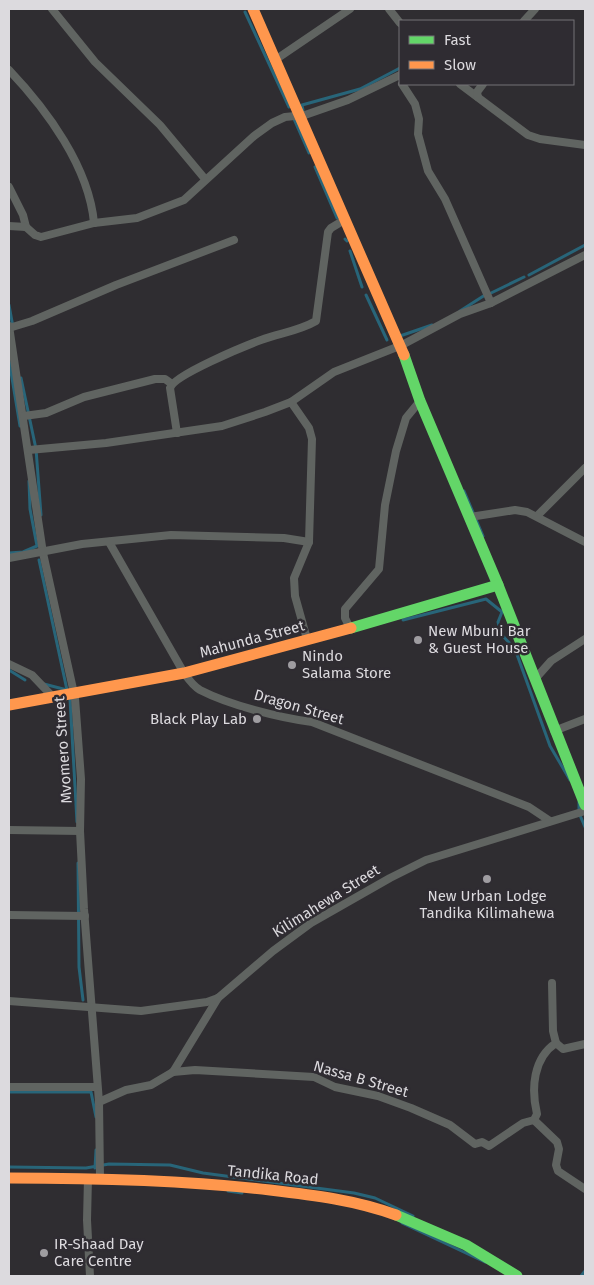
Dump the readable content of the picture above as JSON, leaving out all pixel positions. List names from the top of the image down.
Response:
{
  "streets": {
    "street": [
      "Mahunda Street",
      "Dragon Street",
      "Mvomero Street",
      "Kilimahewa Street",
      "Nassa B Street",
      "Tandika Road"
    ]
  },
  "crossings": [
    ["Mahunda Street", "Dragon Street"],
    ["Mahunda Street", "Mvomero Street"],
    ["Dragon Street", "Kilimahewa Street"],
    ["Mvomero Street", "Kilimahewa Street"],
    ["Mvomero Street", "Tandika Road"]
  ],
  "places": [
    "New Mbuni Bar & Guest House",
    "Nindo Salama Store",
    "Black Play Lab",
    "New Urban Lodge Tandika Kilimahewa",
    "IR-Shaad Day Care Centre"
  ],
  "legend": ["Fast", "Slow"]
}
